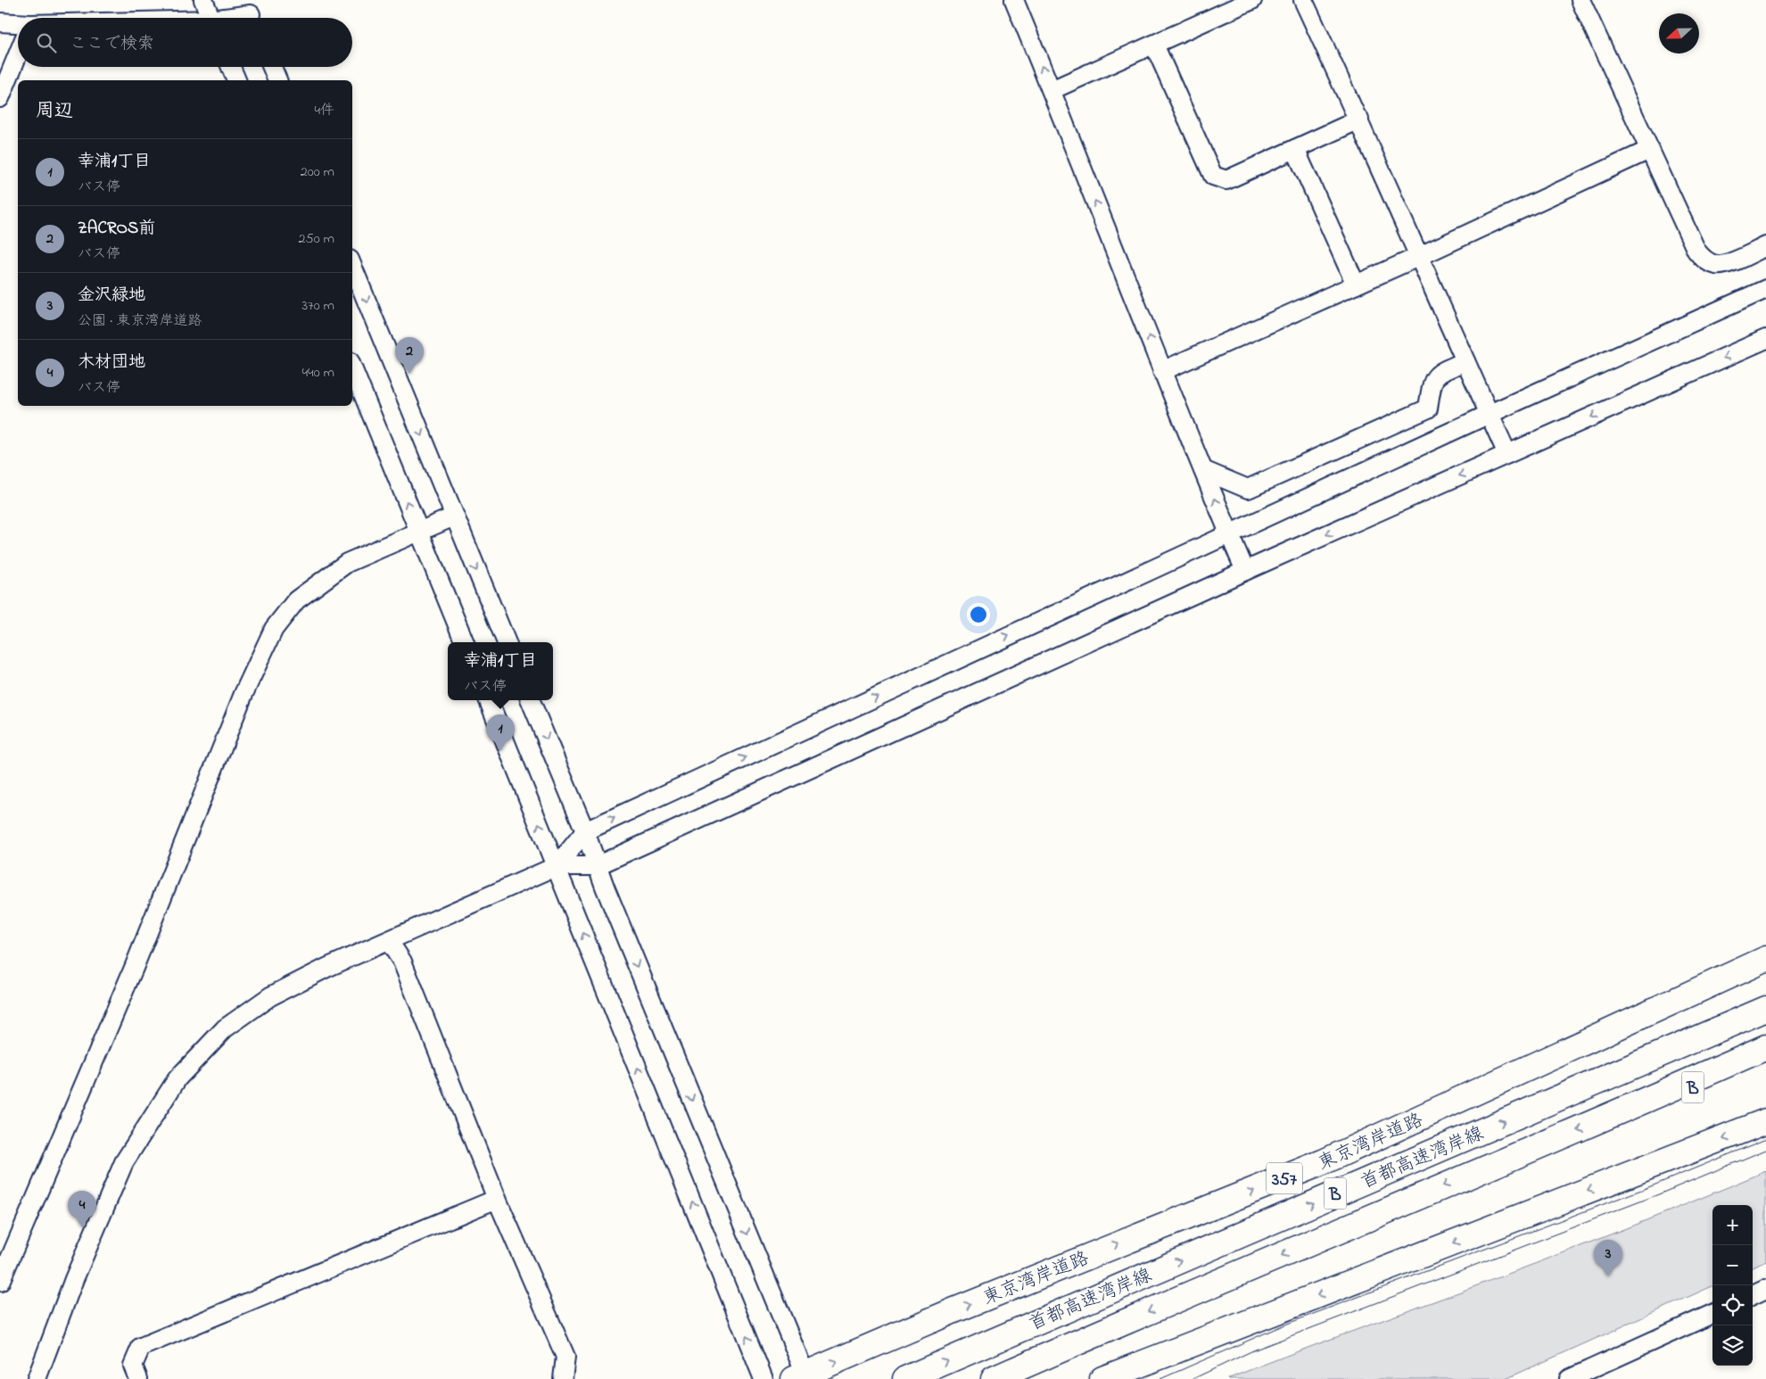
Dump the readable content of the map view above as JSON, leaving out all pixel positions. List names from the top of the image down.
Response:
{
  "streets": {
    "highway": [
      "B",
      "東京湾岸道路",
      "首都高速湾岸線",
      "357"
    ]
  },
  "crossings": [
    ["B", "首都高速湾岸線"]
  ],
  "north": "left",
  "page": {
    "search": "ここで検索",
    "heading": ["周辺", "4件"],
    "list": [
      {
        "mark": "1",
        "name": "幸浦1丁目",
        "note": "バス停",
        "value": "200 m"
      },
      {
        "mark": "2",
        "name": "ZACROS前",
        "note": "バス停",
        "value": "250 m"
      },
      {
        "mark": "3",
        "name": "金沢緑地",
        "note": "公園 · 東京湾岸道路",
        "value": "370 m"
      },
      {
        "mark": "4",
        "name": "木材団地",
        "note": "バス停",
        "value": "440 m"
      }
    ],
    "pins": [
      "2",
      "1",
      "4",
      "3"
    ],
    "popup": ["幸浦1丁目", "バス停"],
    "map_buttons": ["+", "−"]
  }
}
